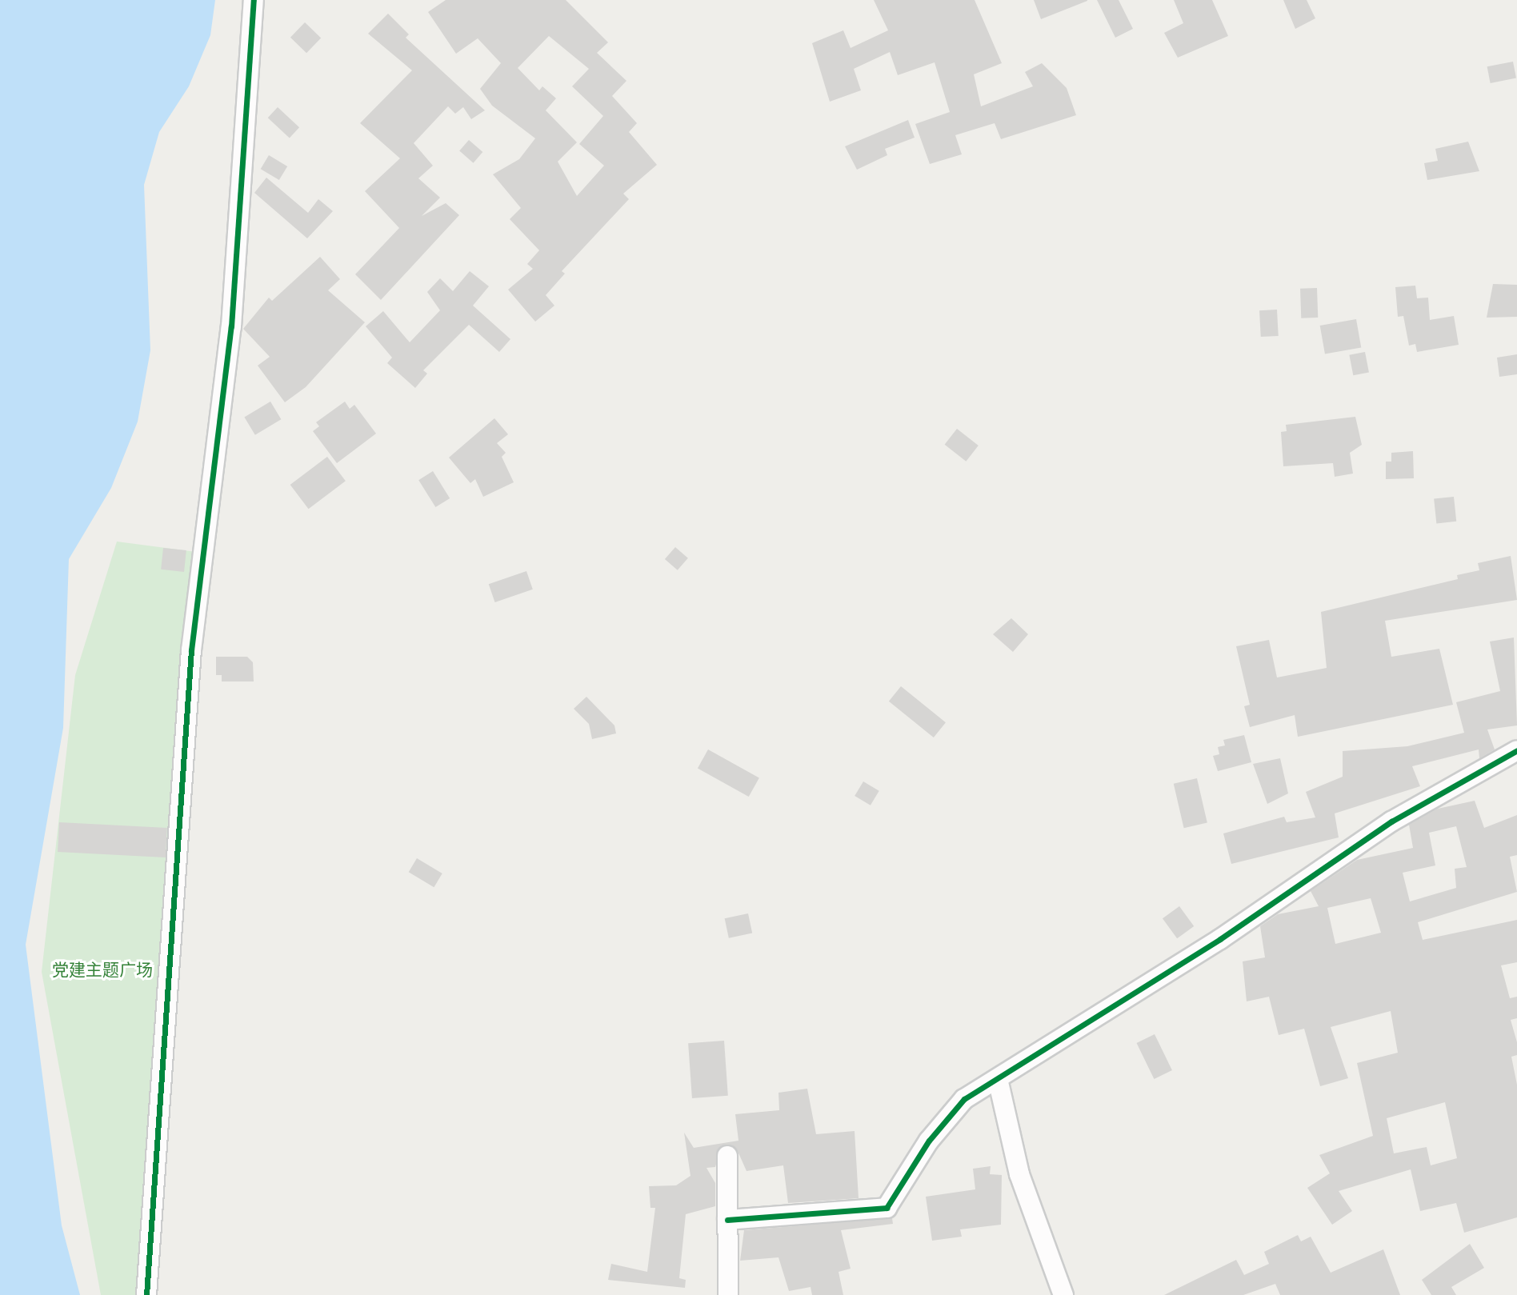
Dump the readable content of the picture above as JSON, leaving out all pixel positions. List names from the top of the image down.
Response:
{
  "parks": ["党建主题广场"]
}
